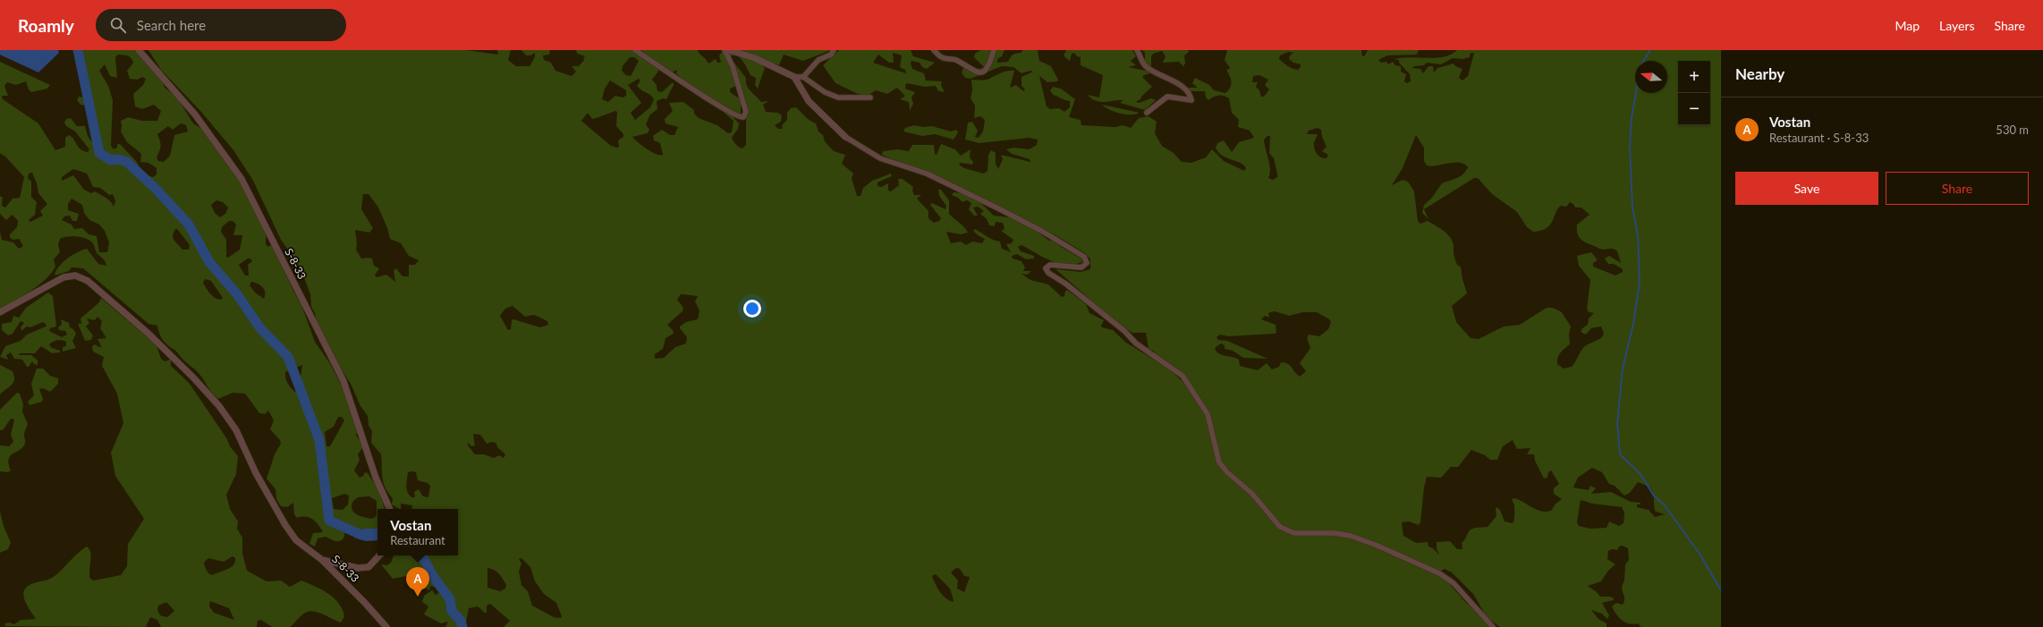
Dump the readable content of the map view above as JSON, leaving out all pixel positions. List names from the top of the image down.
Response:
{
  "streets": {
    "street": ["Տ-8-33"]
  },
  "north": "left",
  "page": {
    "header": "Roamly",
    "search": "Search here",
    "nav": ["Map", "Layers", "Share"],
    "heading": "Nearby",
    "map_buttons": ["+", "−"],
    "list": [
      {
        "mark": "A",
        "name": "Vostan",
        "note": "Restaurant · Տ-8-33",
        "value": "530 m"
      }
    ],
    "buttons": ["Save", "Share"],
    "popup": ["Vostan", "Restaurant"],
    "pins": "A"
  }
}
